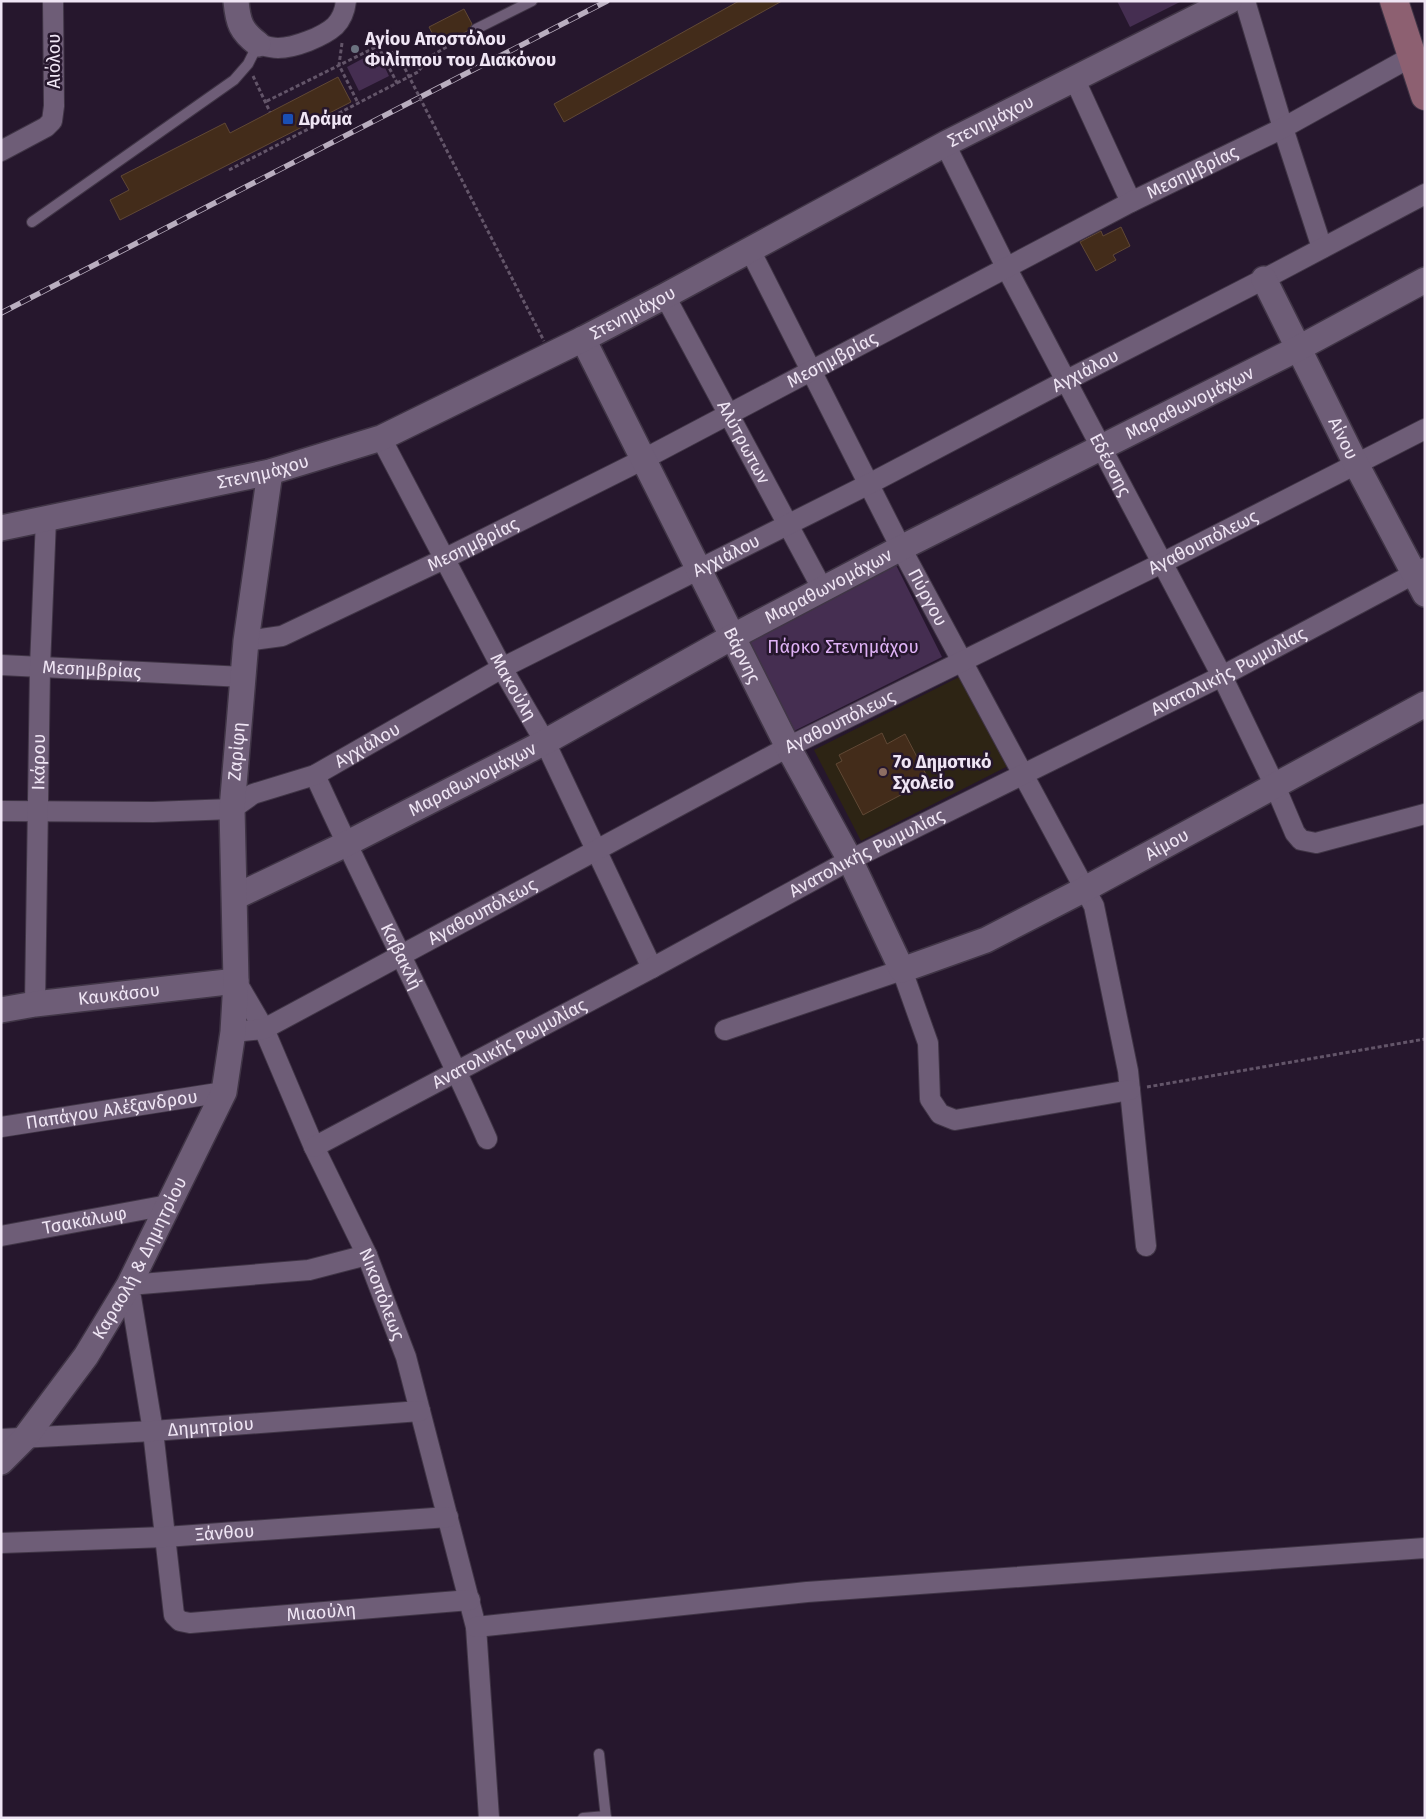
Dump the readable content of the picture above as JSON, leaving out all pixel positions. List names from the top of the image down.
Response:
{
  "streets": {
    "street": [
      "Αιόλου",
      "Στενημάχου",
      "Μεσημβρίας",
      "Αγχιάλου",
      "Μαραθωνομάχων",
      "Αίνου",
      "Αλύτρωτων",
      "Εδέσσης",
      "Αγαθουπόλεως",
      "Πύργου",
      "Βάρνης",
      "Ανατολικής Ρωμυλίας",
      "Μακούλη",
      "Ζαρίφη",
      "Ικάρου",
      "Αίμου",
      "Καβακλή",
      "Καυκάσου",
      "Παπάγου Αλέξανδρου",
      "Τσακάλωφ",
      "Καραολή & Δημητρίου",
      "Νικοπόλεως",
      "Δημητρίου",
      "Ξάνθου",
      "Μιαούλη"
    ]
  },
  "crossings": [
    ["Στενημάχου", "Αλύτρωτων"],
    ["Στενημάχου", "Εδέσσης"],
    ["Στενημάχου", "Πύργου"],
    ["Στενημάχου", "Βάρνης"],
    ["Στενημάχου", "Μακούλη"],
    ["Στενημάχου", "Ζαρίφη"],
    ["Στενημάχου", "Ικάρου"],
    ["Μεσημβρίας", "Αλύτρωτων"],
    ["Μεσημβρίας", "Εδέσσης"],
    ["Μεσημβρίας", "Πύργου"],
    ["Μεσημβρίας", "Βάρνης"],
    ["Μεσημβρίας", "Μακούλη"],
    ["Μεσημβρίας", "Ζαρίφη"],
    ["Μεσημβρίας", "Ικάρου"],
    ["Αγχιάλου", "Αίνου"],
    ["Αγχιάλου", "Αλύτρωτων"],
    ["Αγχιάλου", "Εδέσσης"],
    ["Αγχιάλου", "Πύργου"],
    ["Αγχιάλου", "Βάρνης"],
    ["Αγχιάλου", "Μακούλη"],
    ["Αγχιάλου", "Ζαρίφη"],
    ["Αγχιάλου", "Καβακλή"],
    ["Μαραθωνομάχων", "Αίνου"],
    ["Μαραθωνομάχων", "Αλύτρωτων"],
    ["Μαραθωνομάχων", "Εδέσσης"],
    ["Μαραθωνομάχων", "Πύργου"],
    ["Μαραθωνομάχων", "Βάρνης"],
    ["Μαραθωνομάχων", "Μακούλη"],
    ["Μαραθωνομάχων", "Ζαρίφη"],
    ["Μαραθωνομάχων", "Καβακλή"],
    ["Αίνου", "Αγαθουπόλεως"],
    ["Αίνου", "Ανατολικής Ρωμυλίας"],
    ["Εδέσσης", "Αγαθουπόλεως"],
    ["Εδέσσης", "Ανατολικής Ρωμυλίας"],
    ["Εδέσσης", "Αίμου"],
    ["Αγαθουπόλεως", "Πύργου"],
    ["Αγαθουπόλεως", "Βάρνης"],
    ["Αγαθουπόλεως", "Μακούλη"],
    ["Αγαθουπόλεως", "Καβακλή"],
    ["Αγαθουπόλεως", "Νικοπόλεως"],
    ["Πύργου", "Ανατολικής Ρωμυλίας"],
    ["Πύργου", "Αίμου"],
    ["Βάρνης", "Ανατολικής Ρωμυλίας"],
    ["Βάρνης", "Αίμου"],
    ["Ανατολικής Ρωμυλίας", "Μακούλη"],
    ["Ανατολικής Ρωμυλίας", "Καβακλή"],
    ["Ανατολικής Ρωμυλίας", "Νικοπόλεως"],
    ["Ζαρίφη", "Καυκάσου"],
    ["Ζαρίφη", "Καραολή & Δημητρίου"],
    ["Ζαρίφη", "Νικοπόλεως"],
    ["Ικάρου", "Καυκάσου"],
    ["Καυκάσου", "Νικοπόλεως"],
    ["Παπάγου Αλέξανδρου", "Καραολή & Δημητρίου"],
    ["Τσακάλωφ", "Καραολή & Δημητρίου"],
    ["Καραολή & Δημητρίου", "Δημητρίου"],
    ["Νικοπόλεως", "Δημητρίου"],
    ["Νικοπόλεως", "Ξάνθου"],
    ["Νικοπόλεως", "Μιαούλη"],
    ["Ξάνθου", "Μιαούλη"]
  ],
  "parks": ["Πάρκο Στενημάχου"],
  "places": {
    "other": ["Αγίου Αποστόλου Φιλίππου του Διακόνου", "7ο Δημοτικό Σχολείο"],
    "transit": ["Δράμα"]
  }
}
